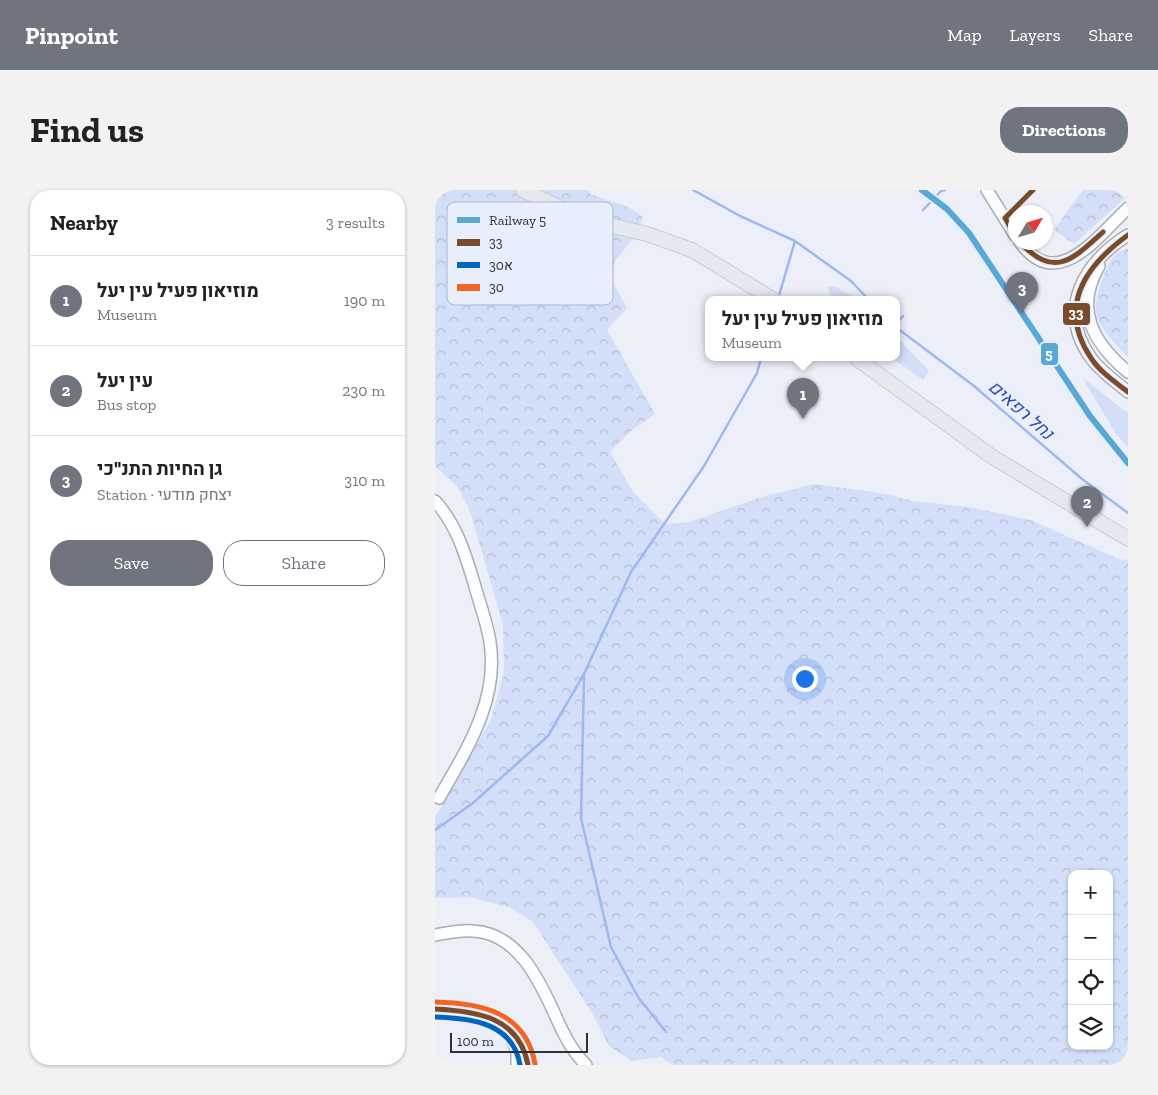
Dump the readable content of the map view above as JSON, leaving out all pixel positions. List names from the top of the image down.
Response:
{
  "water": ["נחל רפאים"],
  "lines": [
    "rail line 5",
    "transit line 33",
    "transit line 30",
    "transit line 30א"
  ],
  "legend": [
    "Railway 5",
    "33",
    "30א",
    "30"
  ],
  "scale_bar": "100 m",
  "north": "top right",
  "page": {
    "header": "Pinpoint",
    "nav": ["Map", "Layers", "Share"],
    "buttons": [
      "Directions",
      ["Save", "Share"]
    ],
    "title": "Find us",
    "heading": ["Nearby", "3 results"],
    "list": [
      {
        "mark": "1",
        "name": "מוזיאון פעיל עין יעל",
        "note": "Museum",
        "value": "190 m"
      },
      {
        "mark": "2",
        "name": "עין יעל",
        "note": "Bus stop",
        "value": "230 m"
      },
      {
        "mark": "3",
        "name": "גן החיות התנ\"כי",
        "note": "Station · יצחק מודעי",
        "value": "310 m"
      }
    ],
    "pins": ["3", "1", "2"],
    "popup": ["מוזיאון פעיל עין יעל", "Museum"],
    "map_buttons": ["+", "−"],
    "scale": "100 m"
  }
}
